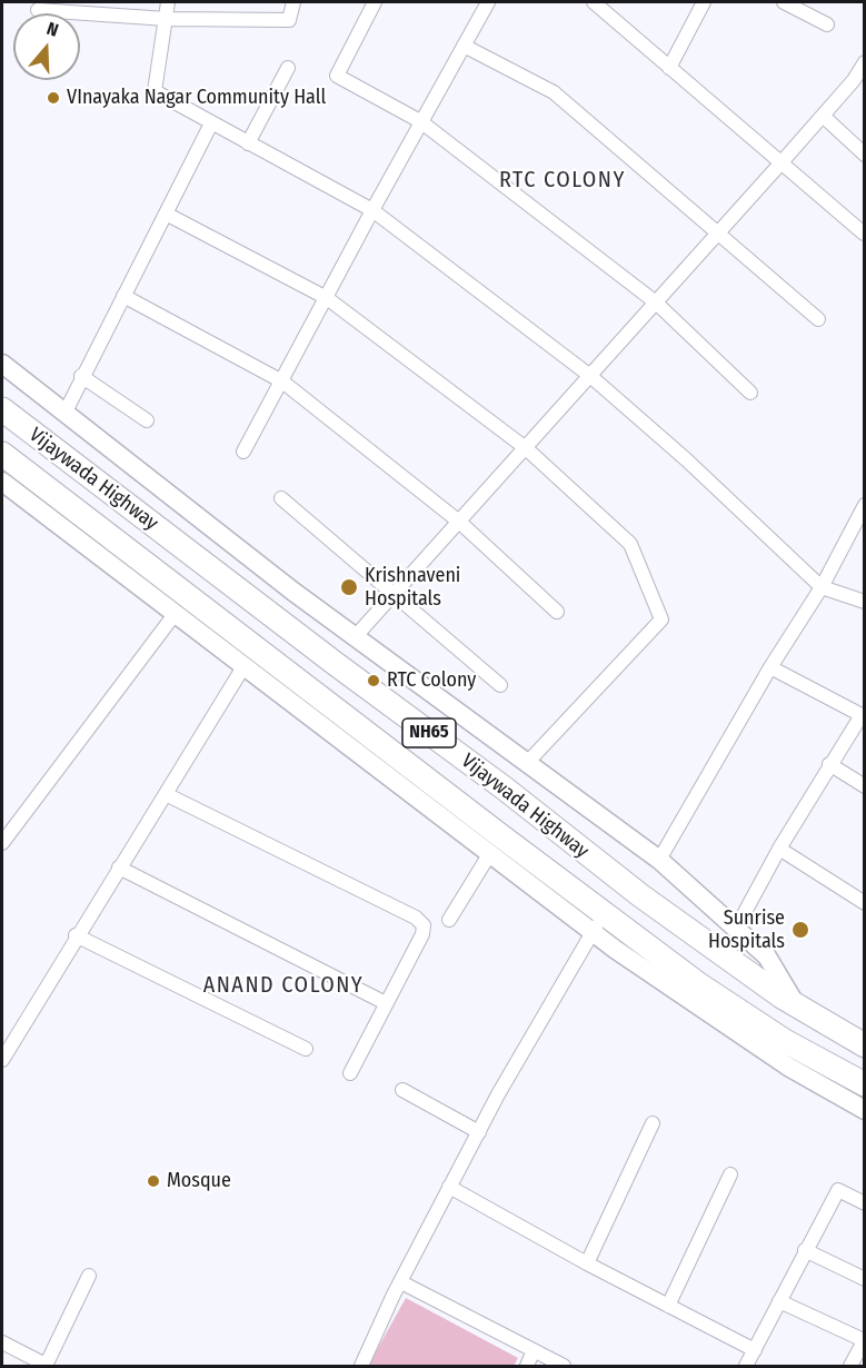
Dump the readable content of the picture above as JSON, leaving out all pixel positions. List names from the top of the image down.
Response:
{
  "streets": {
    "highway": ["Vijaywada Highway", "NH65"]
  },
  "districts": ["RTC COLONY", "ANAND COLONY"],
  "places": [
    "VInayaka Nagar Community Hall",
    "Krishnaveni Hospitals",
    "RTC Colony",
    "Sunrise Hospitals",
    "Mosque"
  ],
  "north": "top"
}
